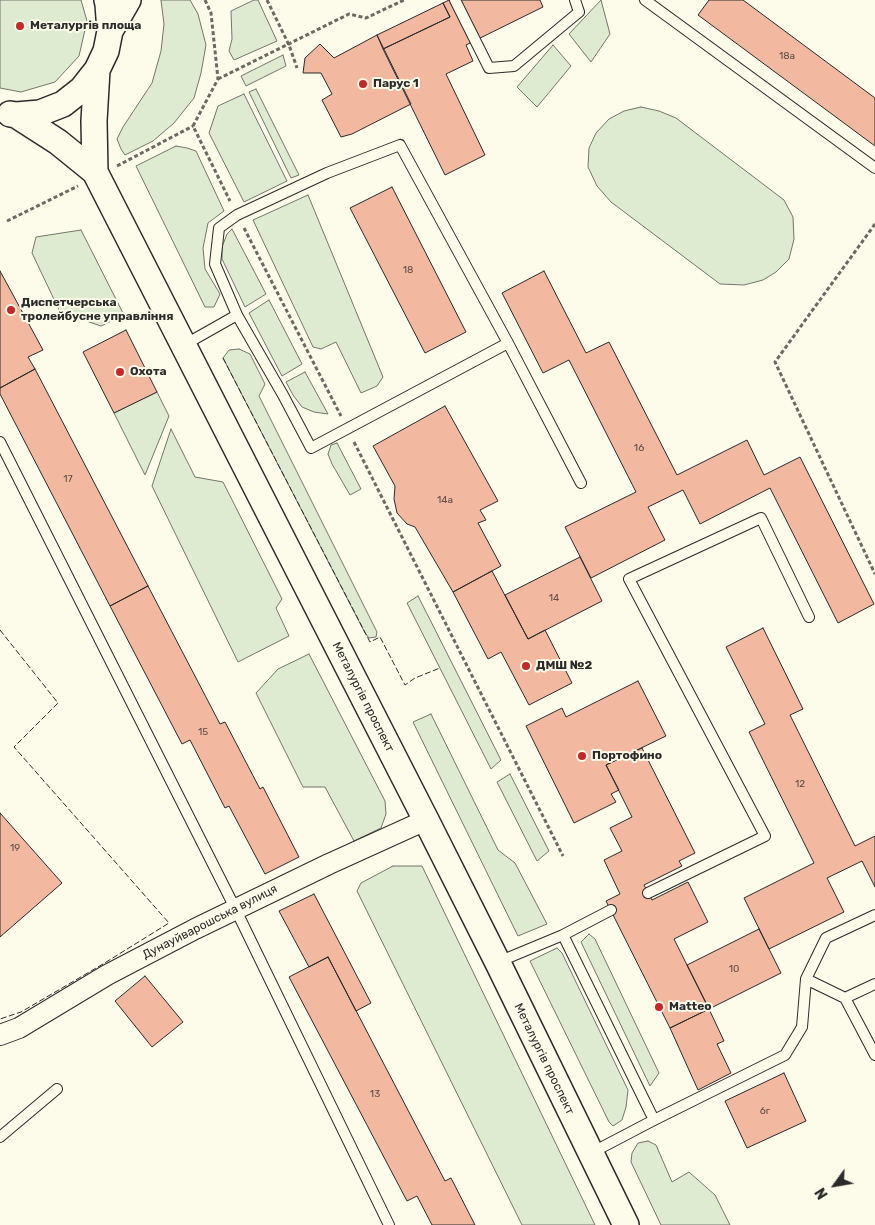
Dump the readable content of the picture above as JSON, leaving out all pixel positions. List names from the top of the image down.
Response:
{
  "streets": {
    "street": ["Металургів проспект", "Дунауйварошська вулиця"]
  },
  "crossings": [
    ["Металургів проспект", "Дунауйварошська вулиця"]
  ],
  "places": [
    "Металургів площа",
    "Парус 1",
    "Диспетчерська тролейбусне управління",
    "Охота",
    "ДМШ №2",
    "Портофино",
    "Matteo"
  ],
  "house_numbers": [
    "18а",
    "18",
    "16",
    "17",
    "14а",
    "14",
    "15",
    "12",
    "19",
    "10",
    "13",
    "6г"
  ],
  "north": "bottom left"
}
